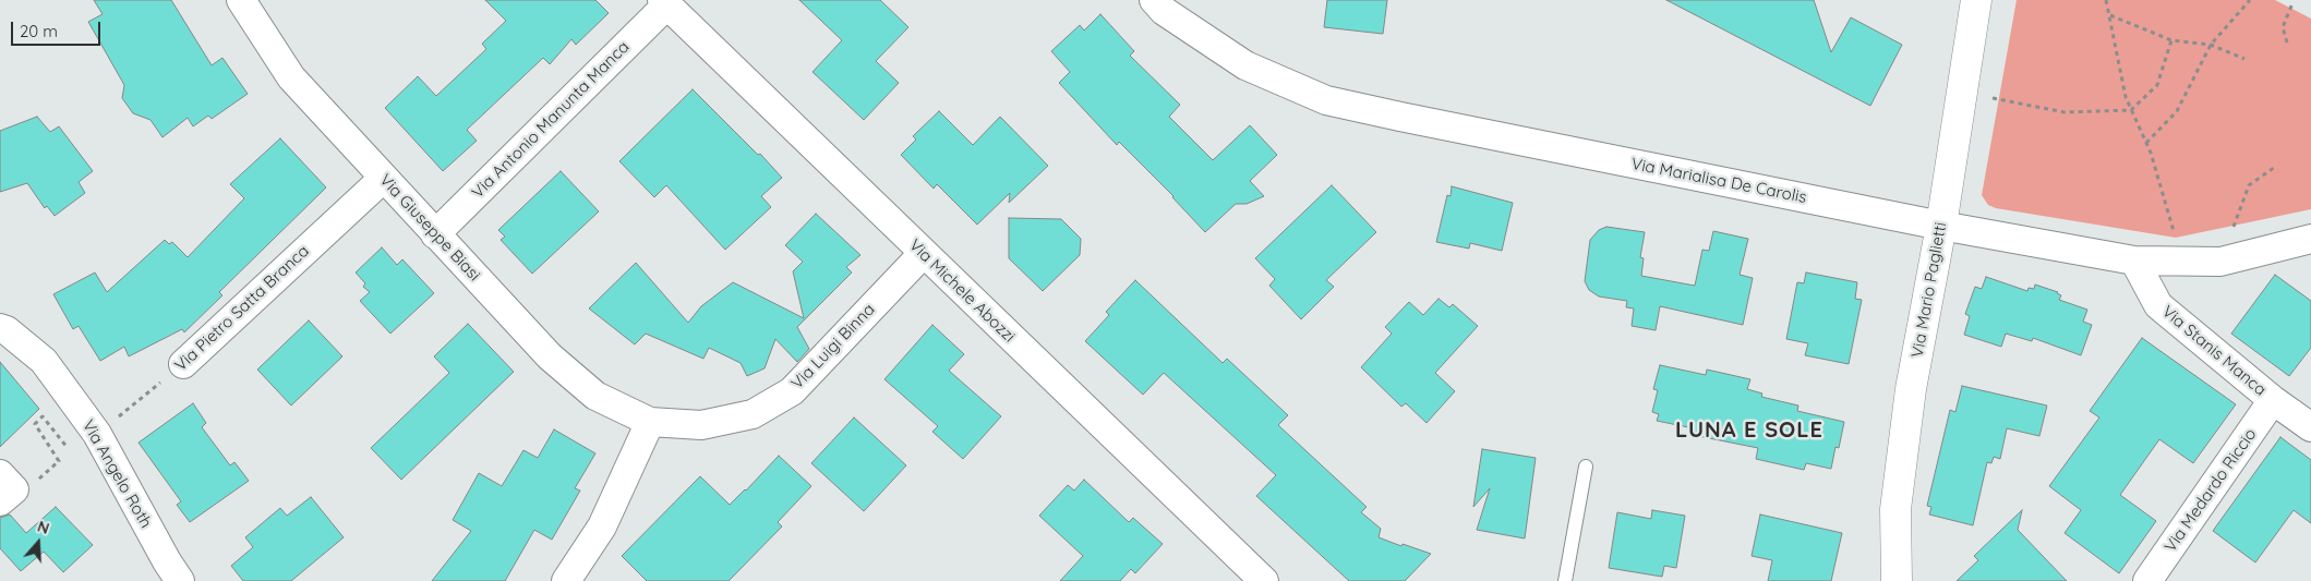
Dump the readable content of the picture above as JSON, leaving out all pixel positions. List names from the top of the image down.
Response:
{
  "streets": {
    "main road": ["Via Mario Paglietti"],
    "street": [
      "Via Antonio Manunta Manca",
      "Via Marialisa De Carolis",
      "Via Giuseppe Biasi",
      "Via Michele Abozzi",
      "Via Pietro Satta Branca",
      "Via Luigi Binna",
      "Via Stanis Manca",
      "Via Angelo Roth",
      "Via Medardo Riccio"
    ]
  },
  "crossings": [
    ["Via Antonio Manunta Manca", "Via Giuseppe Biasi"],
    ["Via Antonio Manunta Manca", "Via Michele Abozzi"],
    ["Via Marialisa De Carolis", "Via Mario Paglietti"],
    ["Via Marialisa De Carolis", "Via Stanis Manca"],
    ["Via Giuseppe Biasi", "Via Pietro Satta Branca"],
    ["Via Giuseppe Biasi", "Via Luigi Binna"],
    ["Via Michele Abozzi", "Via Luigi Binna"],
    ["Via Pietro Satta Branca", "Via Angelo Roth"],
    ["Via Stanis Manca", "Via Medardo Riccio"]
  ],
  "districts": ["LUNA E SOLE"],
  "scale_bar": "20 m",
  "north": "top"
}
